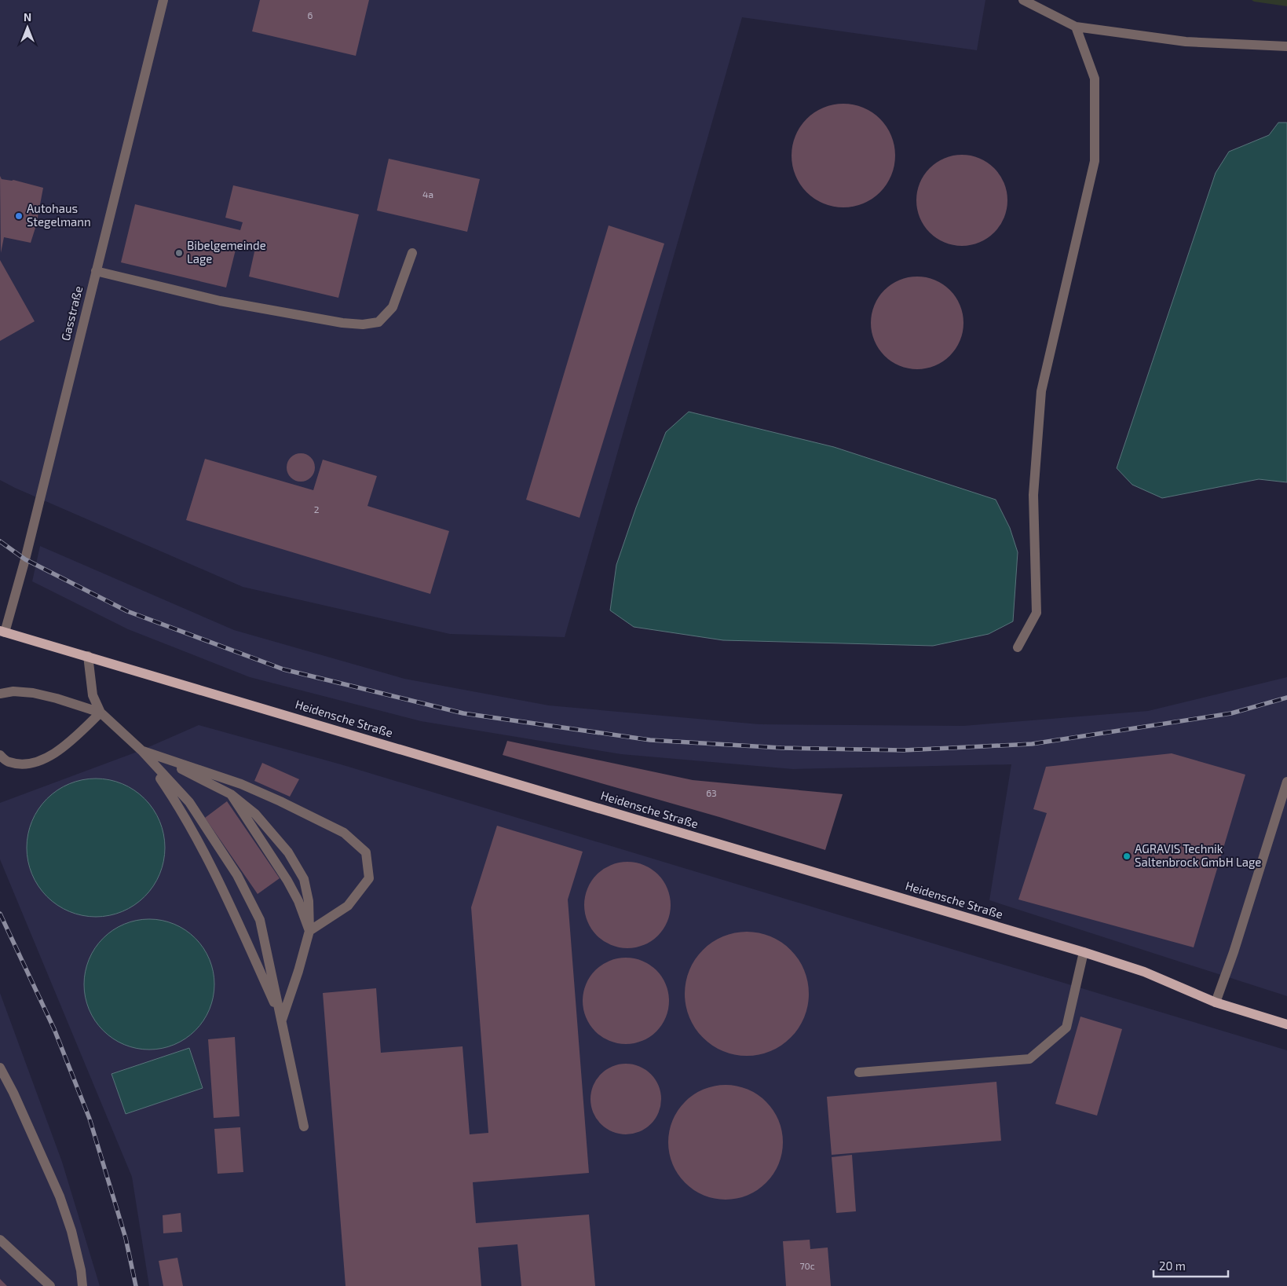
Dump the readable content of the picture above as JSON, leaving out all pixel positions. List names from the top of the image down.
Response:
{
  "streets": {
    "main road": ["Heidensche Straße"],
    "street": ["Gasstraße"]
  },
  "crossings": [
    ["Gasstraße", "Heidensche Straße"]
  ],
  "places": ["Autohaus Stegelmann", "Bibelgemeinde Lage", "AGRAVIS Technik Saltenbrock GmbH Lage"],
  "house_numbers": [
    "6",
    "4a",
    "2",
    "63",
    "70c"
  ],
  "scale_bar": "20 m",
  "north": "top"
}
